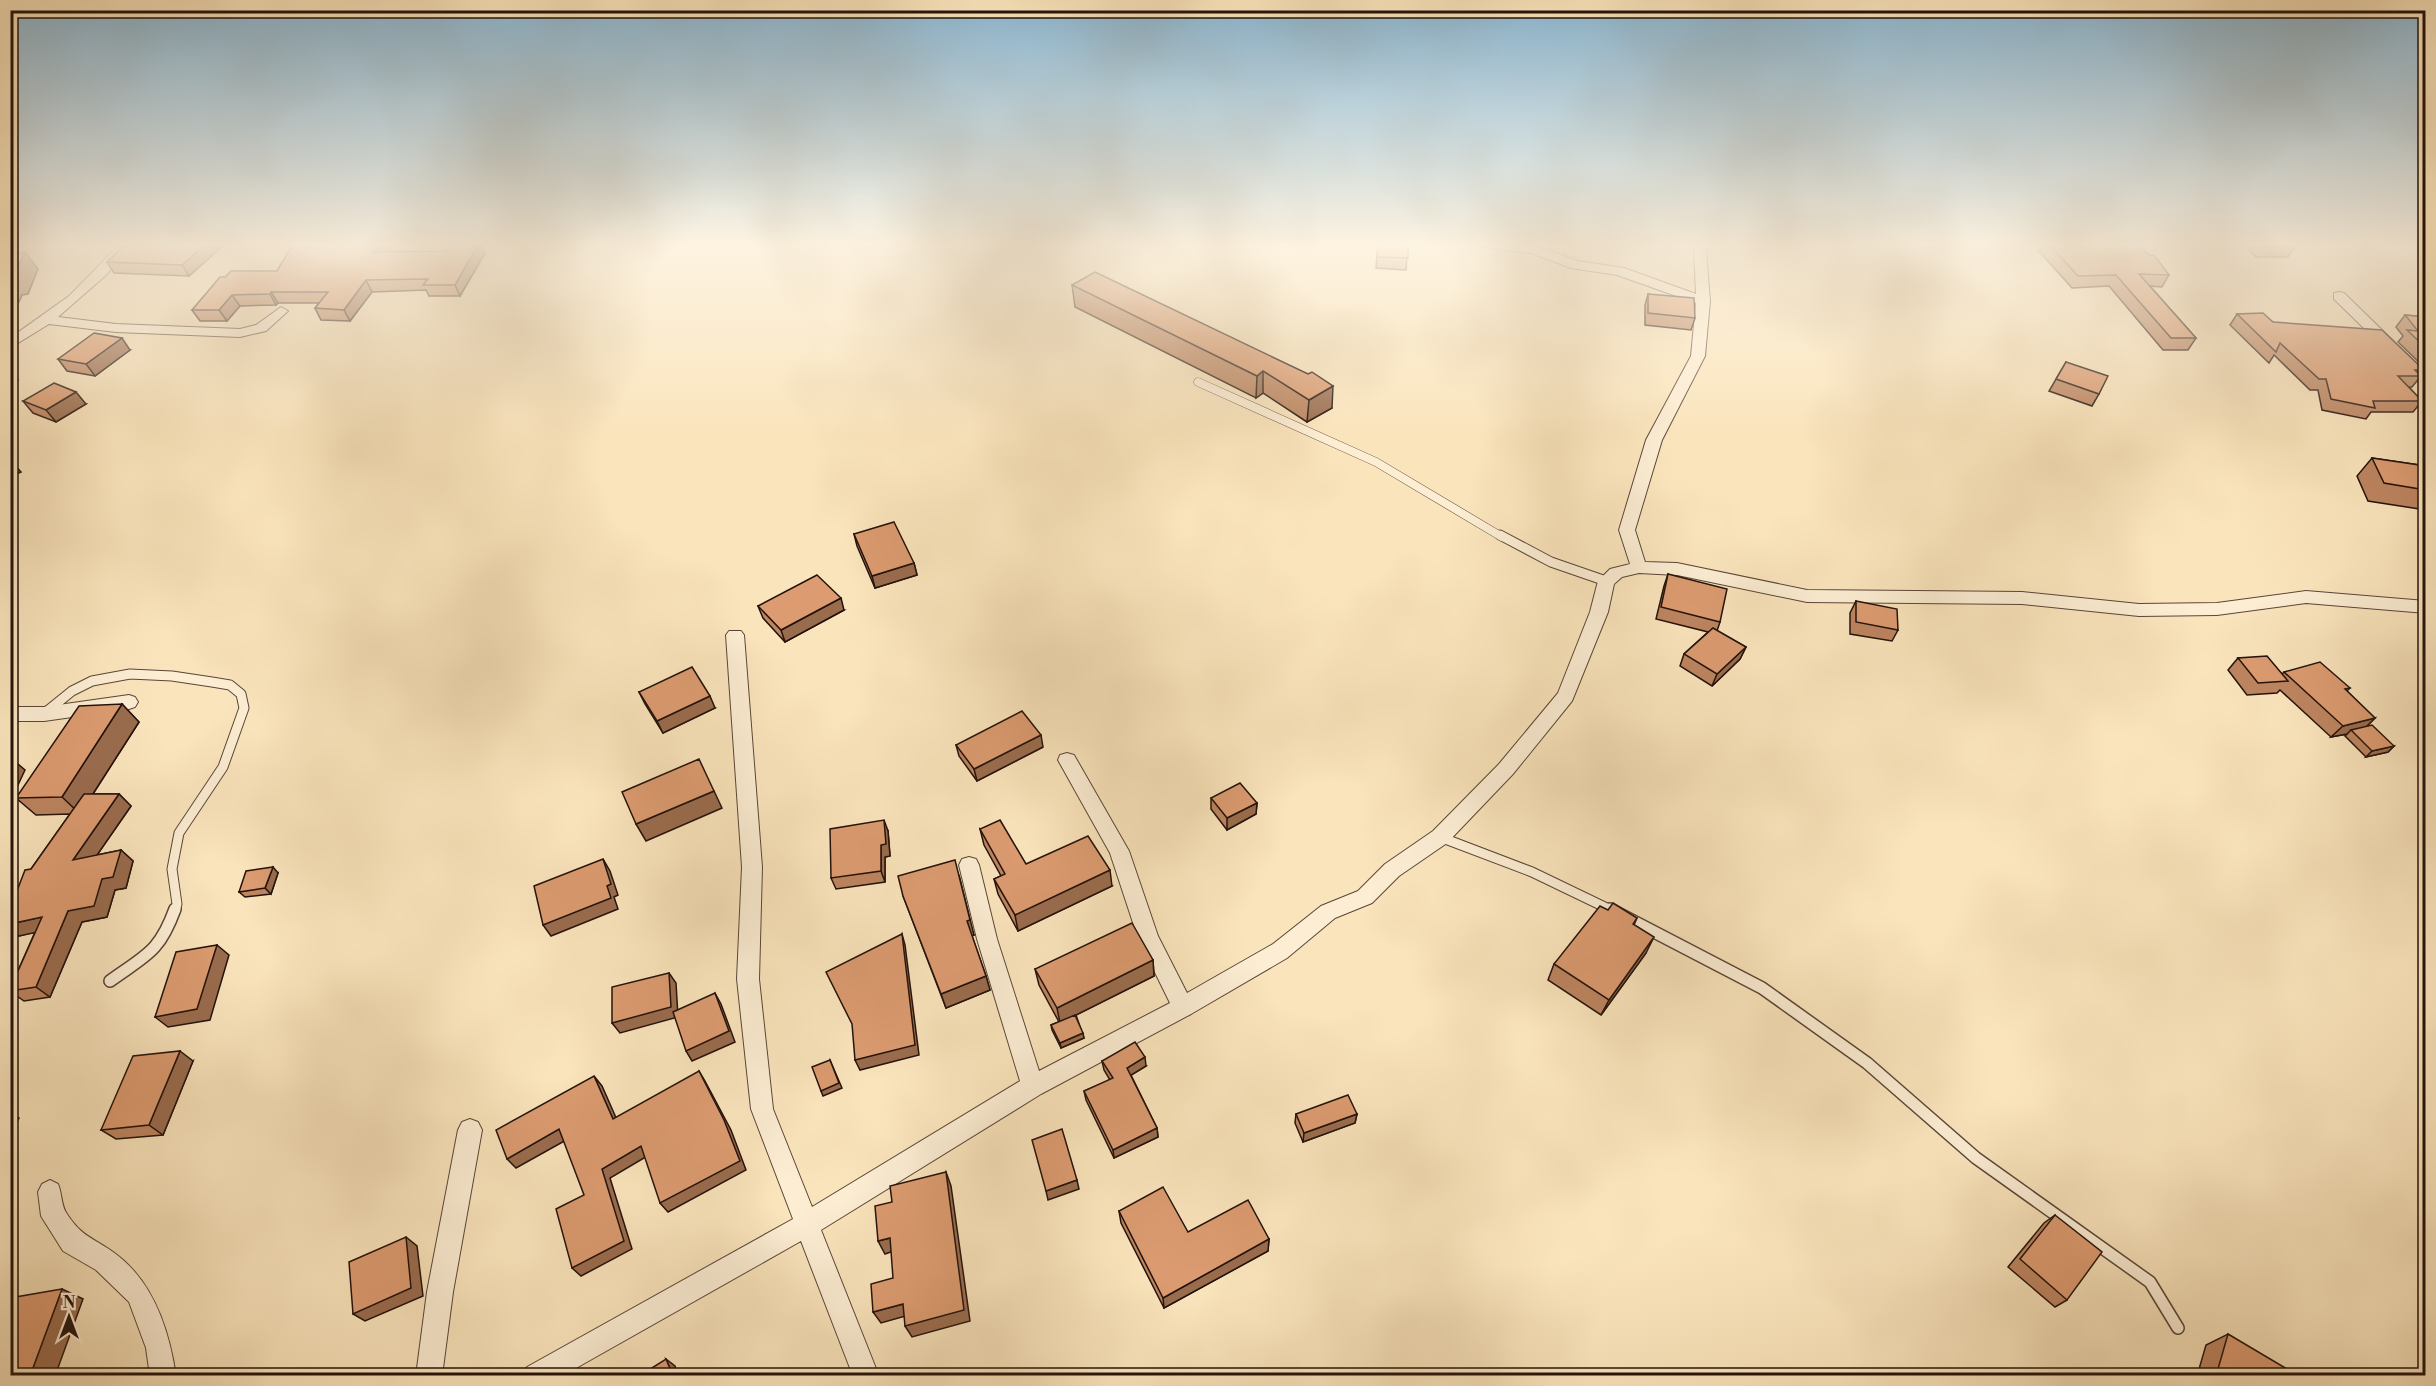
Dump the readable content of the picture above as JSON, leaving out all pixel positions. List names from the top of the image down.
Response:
{
  "north": "top"
}
